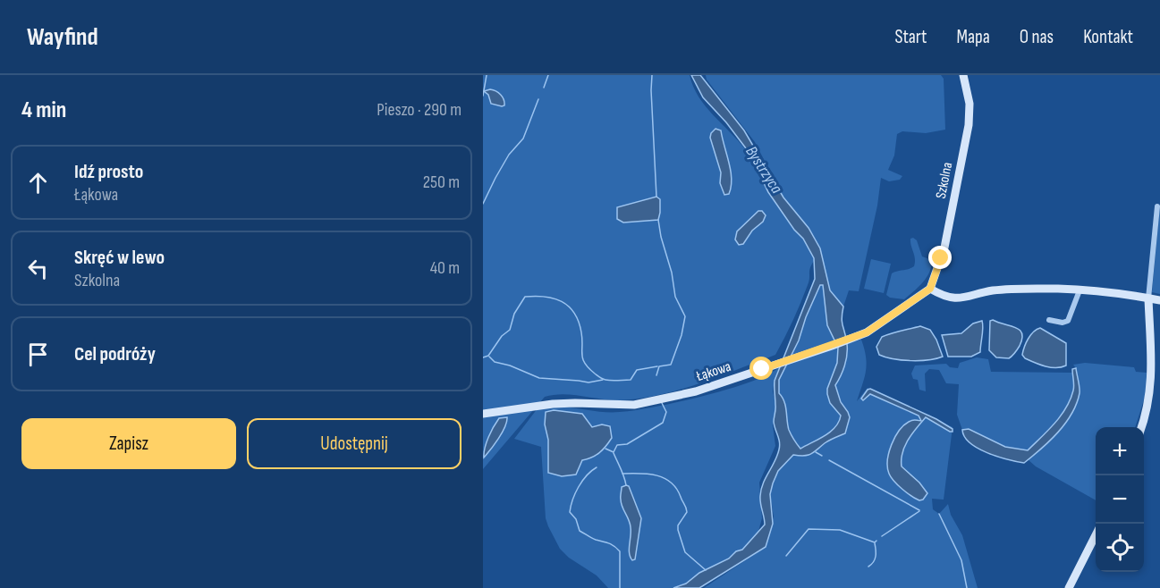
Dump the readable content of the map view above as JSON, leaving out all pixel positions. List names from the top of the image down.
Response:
{
  "streets": {
    "street": ["Szkolna", "Łąkowa"]
  },
  "crossings": [
    ["Szkolna", "Łąkowa"]
  ],
  "water": ["Bystrzyca"],
  "page": {
    "header": "Wayfind",
    "nav": [
      "Start",
      "Mapa",
      "O nas",
      "Kontakt"
    ],
    "heading": ["4 min", "Pieszo · 290 m"],
    "list": [
      ["Idź prosto", "Łąkowa", "250 m"],
      ["Skręć w lewo", "Szkolna", "40 m"],
      "Cel podróży"
    ],
    "buttons": ["Zapisz", "Udostępnij"],
    "map_buttons": ["+", "−"]
  }
}
